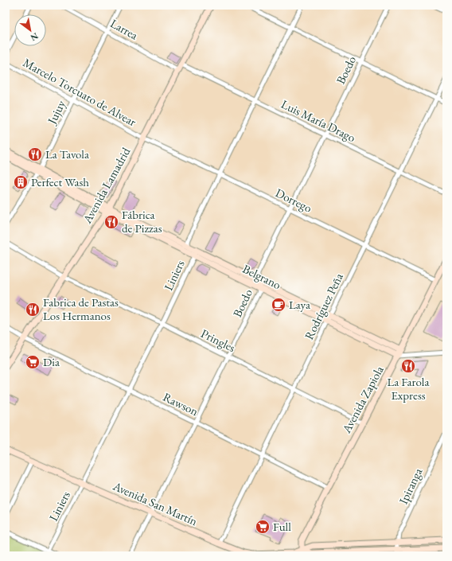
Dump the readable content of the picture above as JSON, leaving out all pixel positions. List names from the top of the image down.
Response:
{
  "streets": {
    "main road": [
      "Avenida Lamadrid",
      "Belgrano",
      "Avenida Zapiola",
      "Avenida San Martín"
    ],
    "street": [
      "Larrea",
      "Boedo",
      "Marcelo Torcuato de Alvear",
      "Jujuy",
      "Luis María Drago",
      "Dorrego",
      "Liniers",
      "Rodríguez Peña",
      "Pringles",
      "Rawson",
      "Ipiranga"
    ]
  },
  "crossings": [
    ["Larrea", "Jujuy"],
    ["Larrea", "Avenida Lamadrid"],
    ["Boedo", "Luis María Drago"],
    ["Boedo", "Dorrego"],
    ["Boedo", "Belgrano"],
    ["Boedo", "Pringles"],
    ["Boedo", "Rawson"],
    ["Boedo", "Avenida San Martín"],
    ["Marcelo Torcuato de Alvear", "Jujuy"],
    ["Marcelo Torcuato de Alvear", "Avenida Lamadrid"],
    ["Marcelo Torcuato de Alvear", "Dorrego"],
    ["Luis María Drago", "Avenida Lamadrid"],
    ["Luis María Drago", "Liniers"],
    ["Luis María Drago", "Rodríguez Peña"],
    ["Avenida Lamadrid", "Dorrego"],
    ["Avenida Lamadrid", "Belgrano"],
    ["Avenida Lamadrid", "Pringles"],
    ["Avenida Lamadrid", "Rawson"],
    ["Dorrego", "Liniers"],
    ["Dorrego", "Rodríguez Peña"],
    ["Dorrego", "Avenida Zapiola"],
    ["Liniers", "Belgrano"],
    ["Liniers", "Pringles"],
    ["Liniers", "Rawson"],
    ["Liniers", "Avenida San Martín"],
    ["Belgrano", "Rodríguez Peña"],
    ["Belgrano", "Avenida Zapiola"],
    ["Rodríguez Peña", "Pringles"],
    ["Rodríguez Peña", "Rawson"],
    ["Rodríguez Peña", "Avenida San Martín"],
    ["Pringles", "Avenida Zapiola"],
    ["Avenida Zapiola", "Rawson"],
    ["Avenida Zapiola", "Avenida San Martín"],
    ["Ipiranga", "Avenida San Martín"]
  ],
  "places": {
    "restaurant": [
      "La Tavola",
      "Fábrica de Pizzas",
      "Fabrica de Pastas Los Hermanos",
      "La Farola Express"
    ],
    "building": ["Perfect Wash"],
    "cafe": ["Laya"],
    "supermarket": ["Dia", "Full"]
  },
  "north": "bottom right"
}
